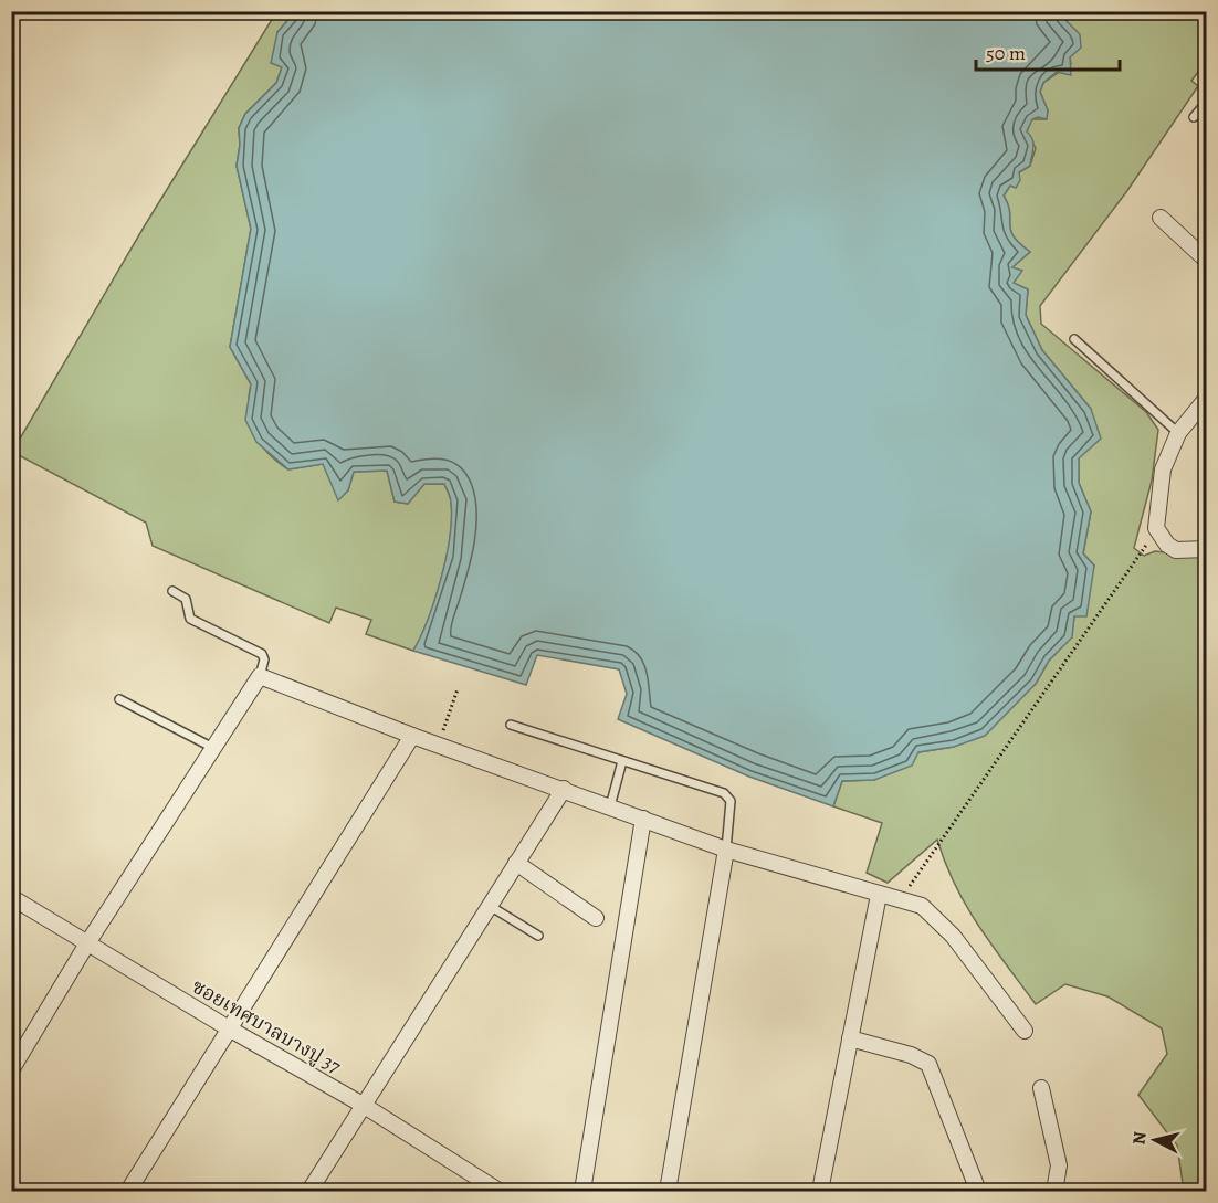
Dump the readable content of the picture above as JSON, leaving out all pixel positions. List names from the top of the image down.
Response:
{
  "streets": {
    "street": ["ซอยเทศบาลบางปู 37"]
  },
  "scale_bar": "50 m",
  "north": "left"
}
